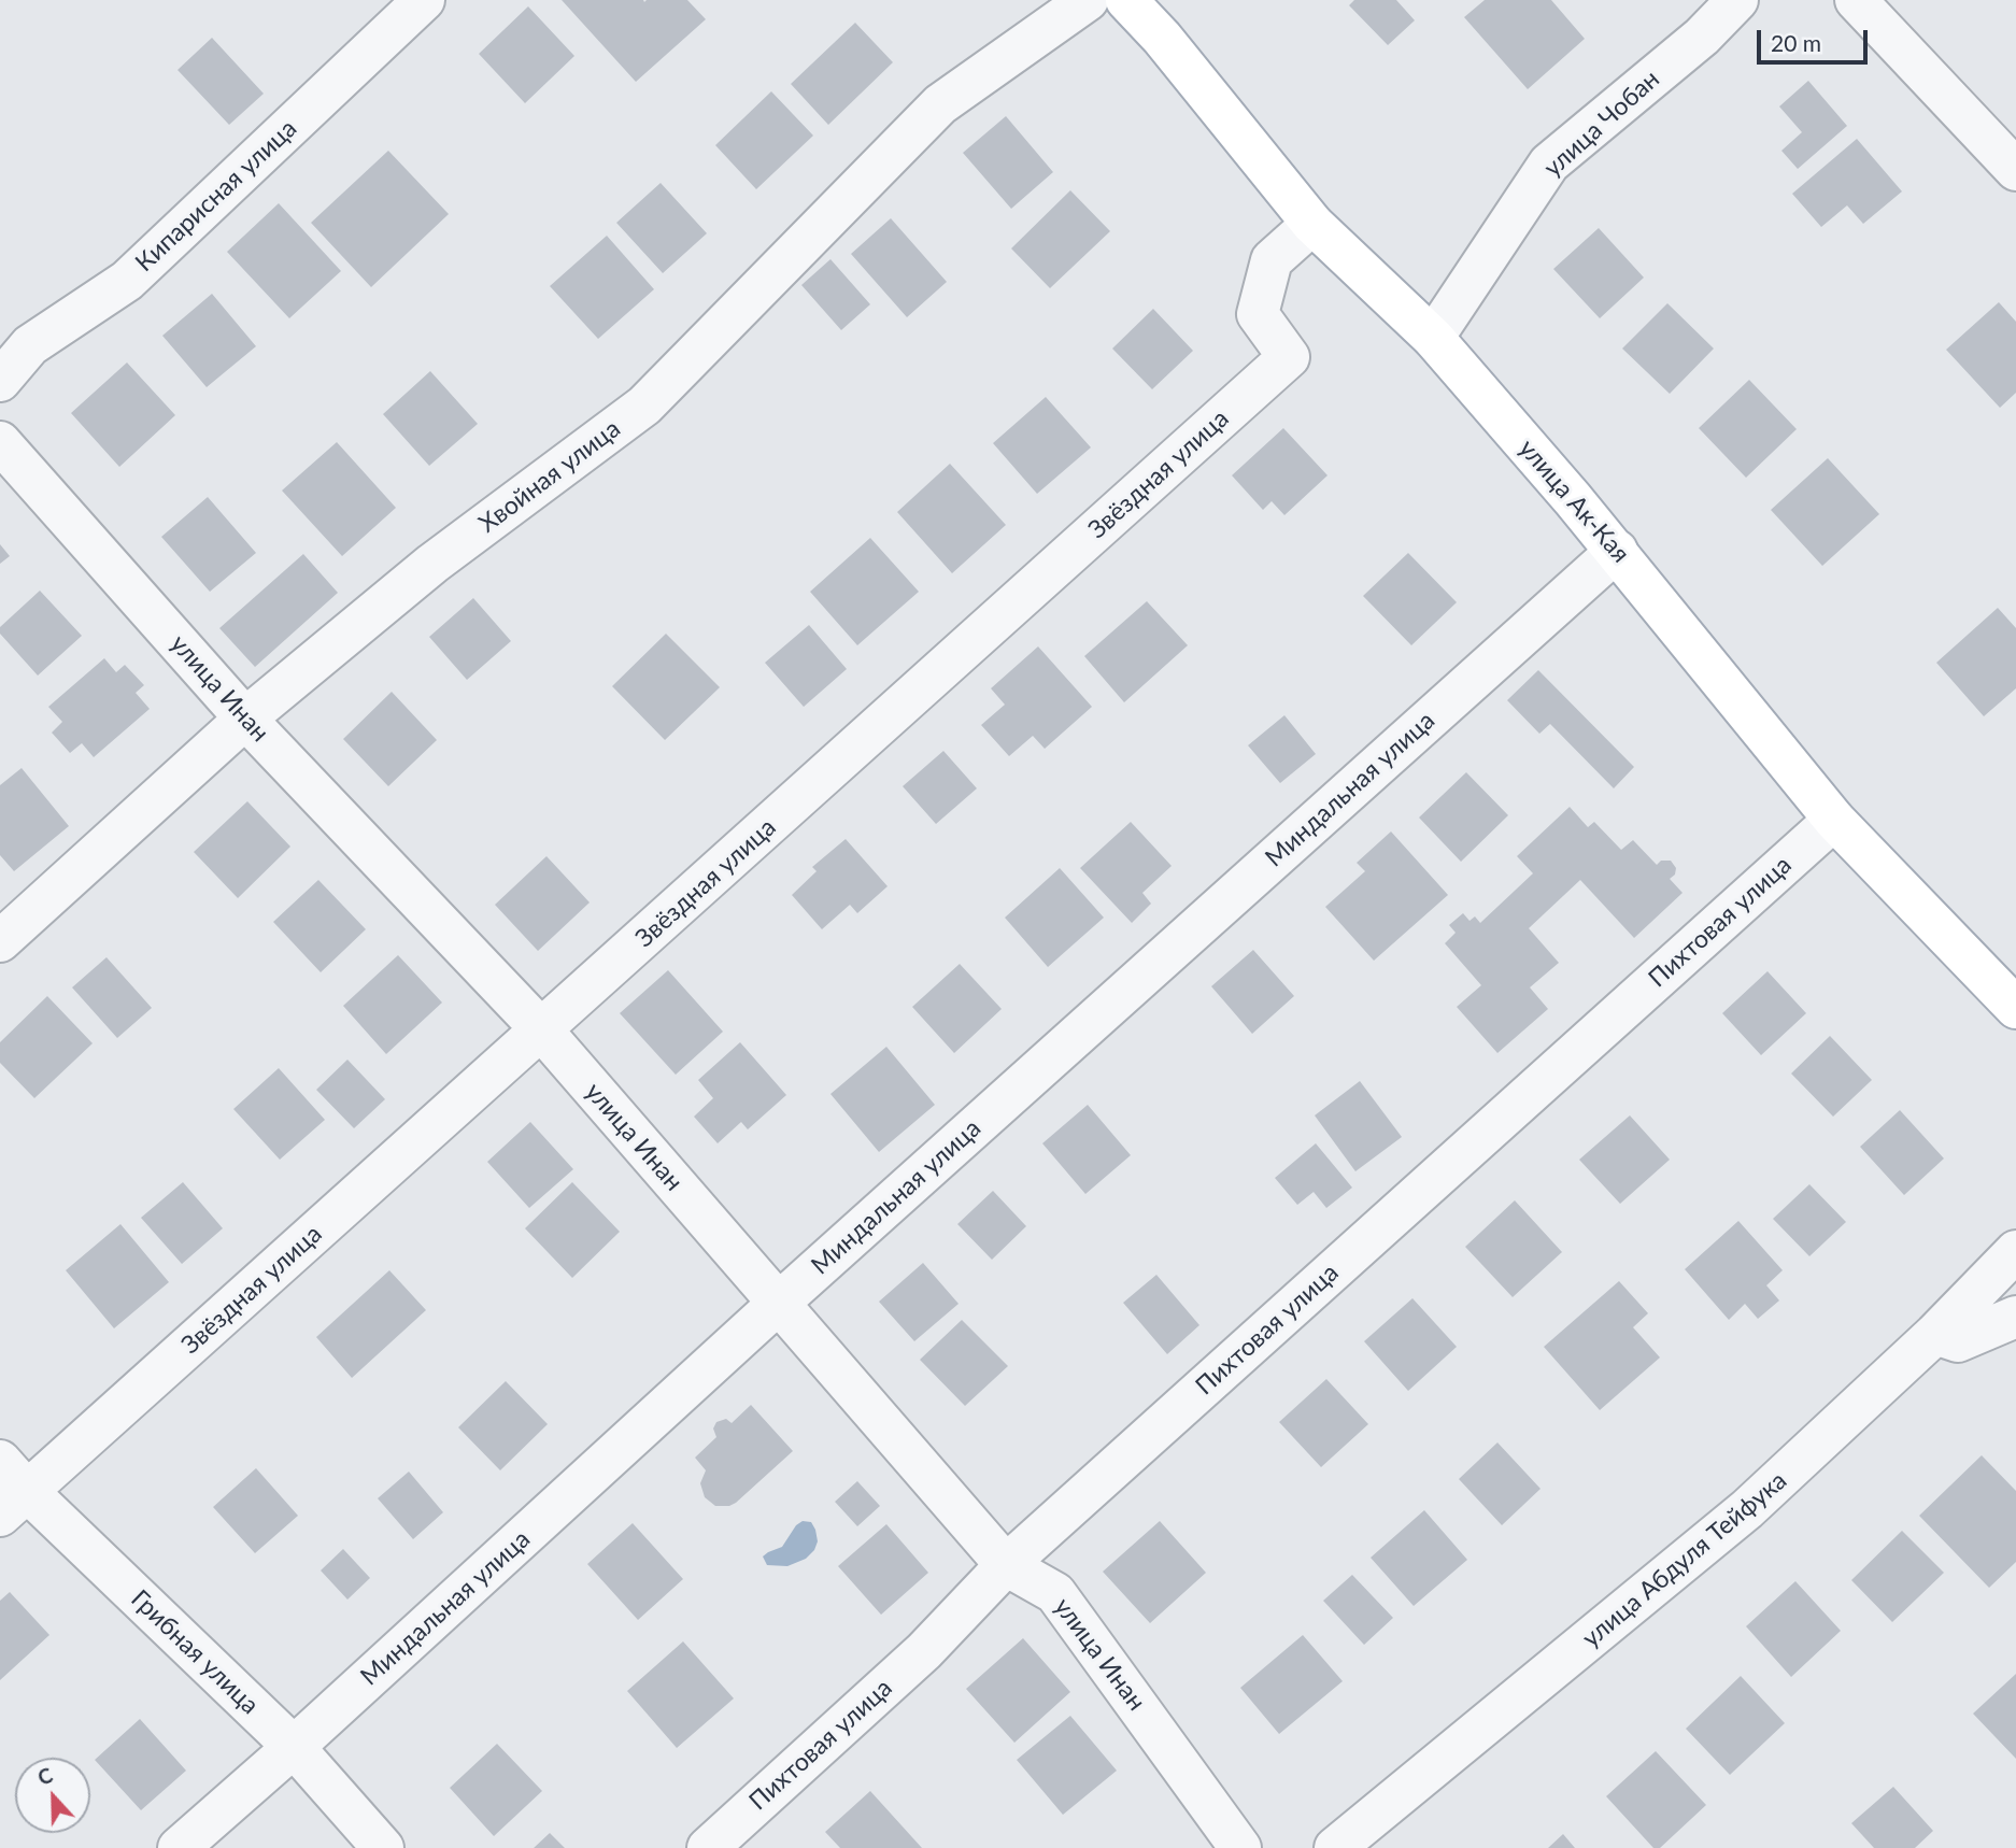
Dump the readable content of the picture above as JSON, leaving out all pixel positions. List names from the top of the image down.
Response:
{
  "streets": {
    "main road": ["улица Ак-Кая"],
    "street": [
      "улица Чобан",
      "Кипарисная улица",
      "Звёздная улица",
      "Хвойная улица",
      "улица Инан",
      "Миндальная улица",
      "Пихтовая улица",
      "улица Абдуля Тейфука",
      "Грибная улица"
    ]
  },
  "crossings": [
    ["улица Чобан", "улица Ак-Кая"],
    ["Звёздная улица", "улица Ак-Кая"],
    ["Звёздная улица", "улица Инан"],
    ["Звёздная улица", "Грибная улица"],
    ["Хвойная улица", "улица Инан"],
    ["улица Ак-Кая", "Миндальная улица"],
    ["улица Ак-Кая", "Пихтовая улица"],
    ["улица Инан", "Миндальная улица"],
    ["улица Инан", "Пихтовая улица"],
    ["Миндальная улица", "Грибная улица"]
  ],
  "scale_bar": "20 m",
  "north": "top"
}
